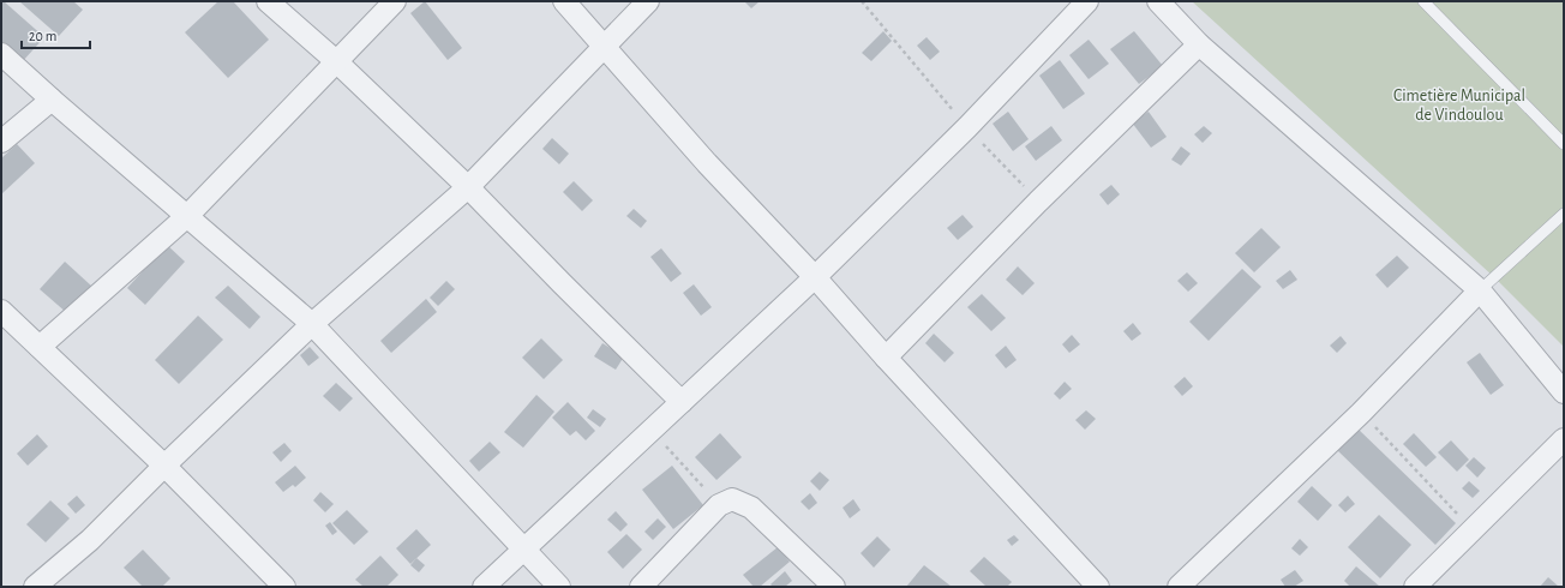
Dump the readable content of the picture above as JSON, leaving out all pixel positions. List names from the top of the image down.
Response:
{
  "parks": ["Cimetière Municipal de Vindoulou"],
  "scale_bar": "20 m"
}
